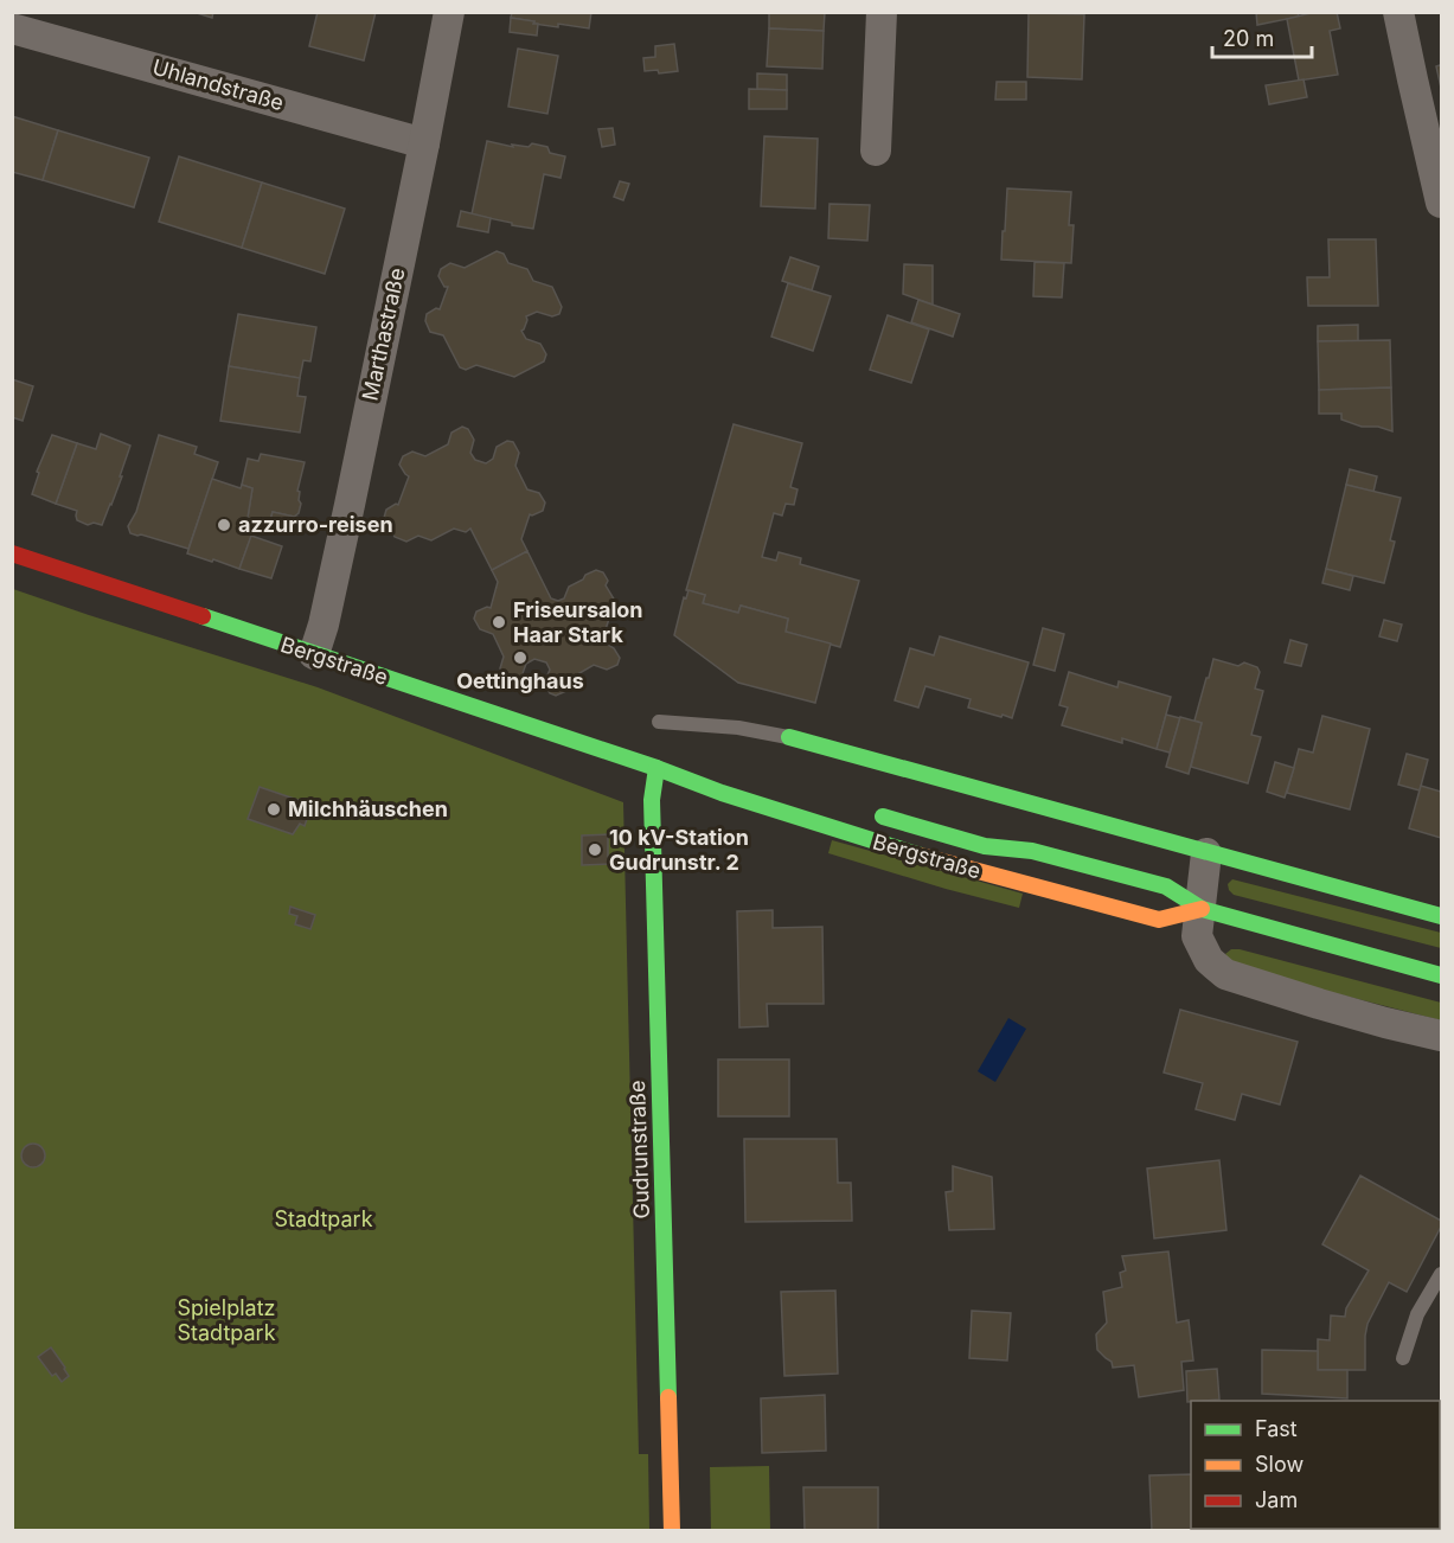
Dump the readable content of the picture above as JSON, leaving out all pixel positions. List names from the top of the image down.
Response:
{
  "streets": {
    "street": [
      "Uhlandstraße",
      "Marthastraße",
      "Bergstraße",
      "Gudrunstraße"
    ]
  },
  "crossings": [
    ["Uhlandstraße", "Marthastraße"],
    ["Marthastraße", "Bergstraße"],
    ["Bergstraße", "Gudrunstraße"]
  ],
  "parks": ["Stadtpark", "Spielplatz Stadtpark"],
  "places": [
    "azzurro-reisen",
    "Friseursalon Haar Stark",
    "Oettinghaus",
    "Milchhäuschen",
    "10 kV-Station Gudrunstr. 2"
  ],
  "legend": ["Fast", "Slow", "Jam"],
  "scale_bar": "20 m"
}
